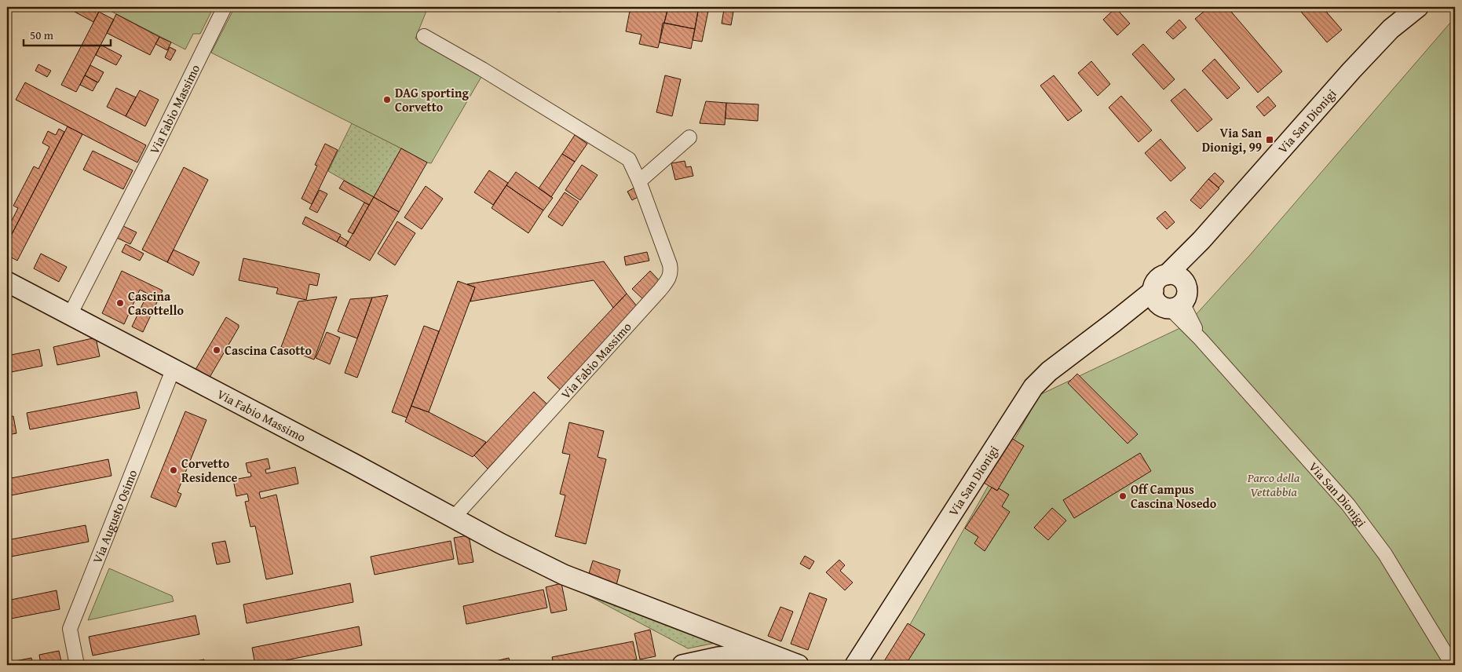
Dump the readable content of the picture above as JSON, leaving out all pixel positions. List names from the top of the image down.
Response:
{
  "streets": {
    "street": ["Via Fabio Massimo", "Via San Dionigi", "Via Augusto Osimo"]
  },
  "crossings": [
    ["Via Fabio Massimo", "Via Augusto Osimo"]
  ],
  "parks": ["Parco della Vettabbia"],
  "places": {
    "other": [
      "DAG sporting Corvetto",
      "Cascina Casottello",
      "Cascina Casotto",
      "Corvetto Residence",
      "Off Campus Cascina Nosedo"
    ],
    "transit": ["Via San Dionigi, 99"]
  },
  "scale_bar": "50 m"
}
